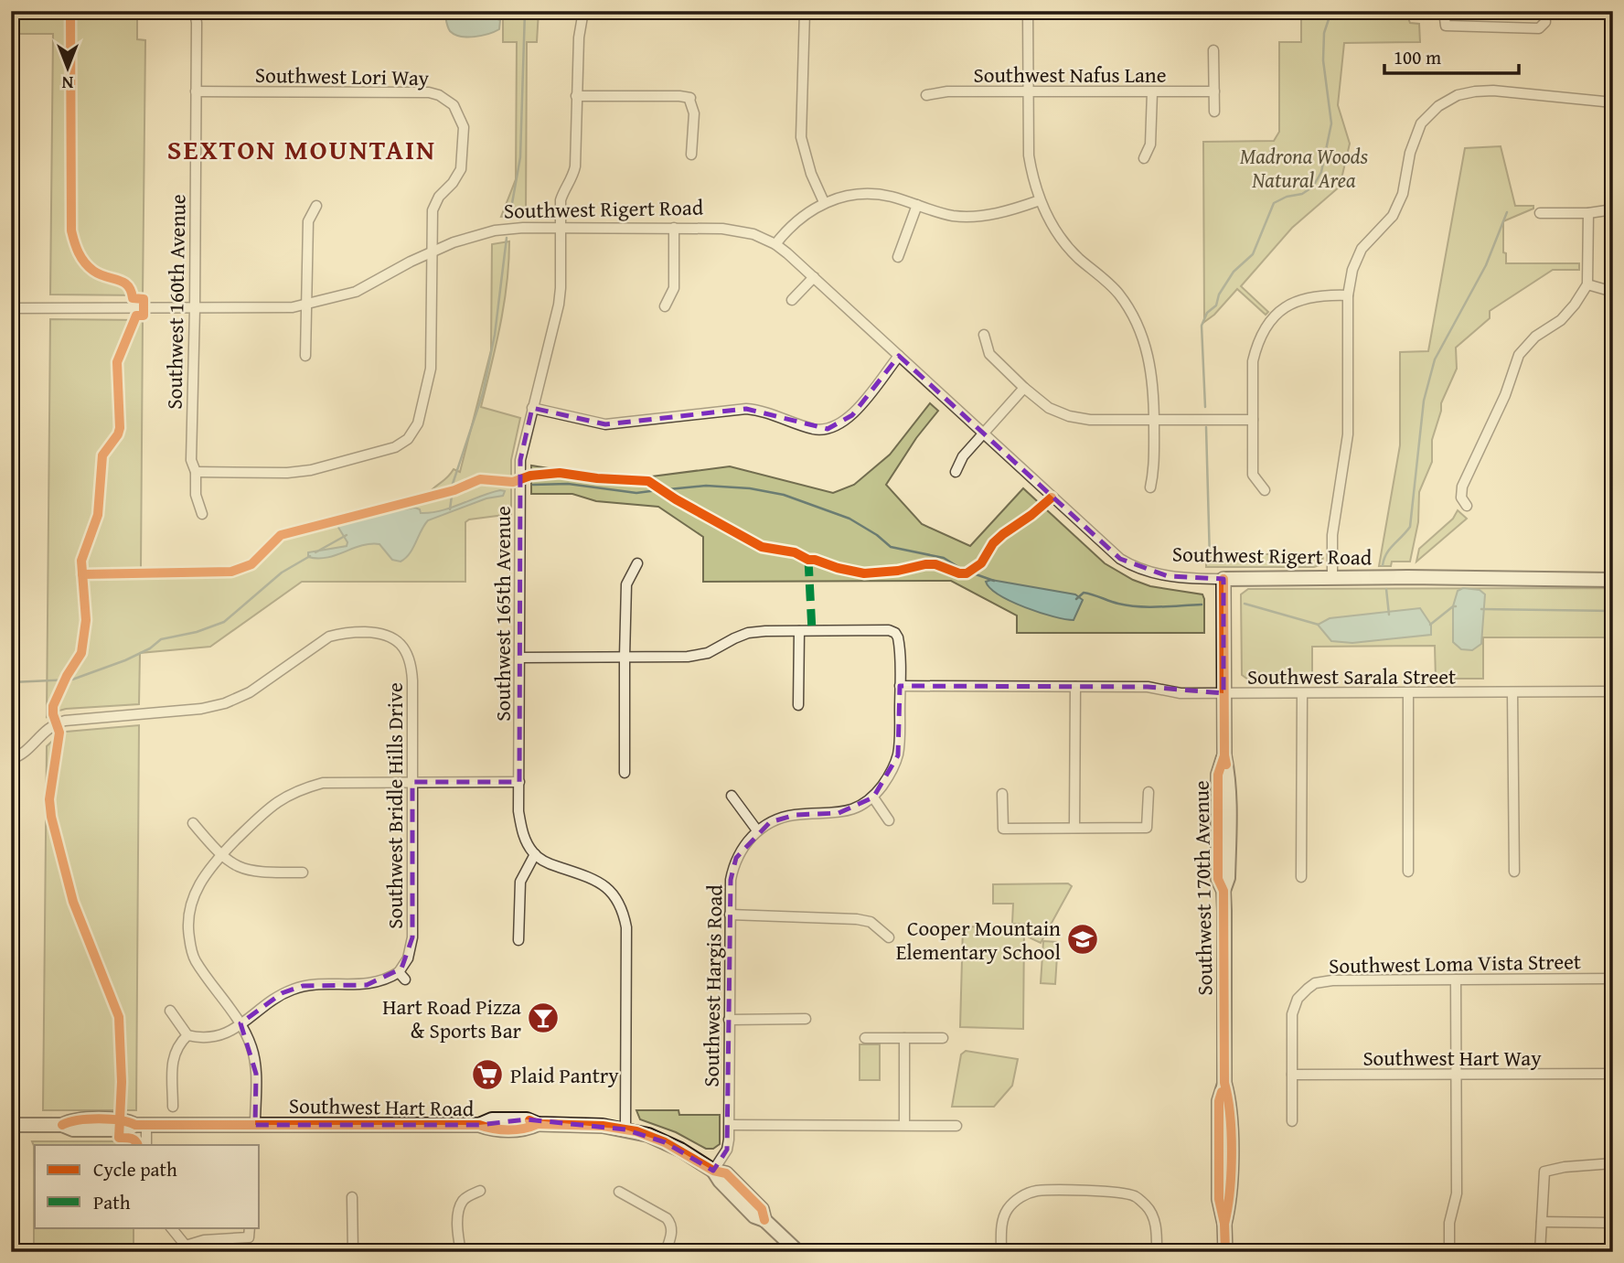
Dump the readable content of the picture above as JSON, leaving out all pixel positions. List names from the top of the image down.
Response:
{
  "streets": {
    "main road": ["Southwest Rigert Road", "Southwest 170th Avenue", "Southwest Hart Road"],
    "street": [
      "Southwest Nafus Lane",
      "Southwest Lori Way",
      "Southwest 160th Avenue",
      "Southwest 165th Avenue",
      "Southwest Sarala Street",
      "Southwest Bridle Hills Drive",
      "Southwest Loma Vista Street",
      "Southwest Hargis Road",
      "Southwest Hart Way"
    ]
  },
  "crossings": [
    ["Southwest Lori Way", "Southwest Rigert Road"],
    ["Southwest Lori Way", "Southwest 160th Avenue"],
    ["Southwest Rigert Road", "Southwest 160th Avenue"],
    ["Southwest Rigert Road", "Southwest 165th Avenue"],
    ["Southwest Rigert Road", "Southwest 170th Avenue"],
    ["Southwest Sarala Street", "Southwest 170th Avenue"],
    ["Southwest Loma Vista Street", "Southwest Hart Way"],
    ["Southwest Hargis Road", "Southwest Hart Road"]
  ],
  "districts": ["SEXTON MOUNTAIN"],
  "parks": ["Madrona Woods Natural Area"],
  "places": {
    "school or university": ["Cooper Mountain Elementary School"],
    "bar": ["Hart Road Pizza & Sports Bar"],
    "supermarket": ["Plaid Pantry"]
  },
  "legend": ["Cycle path", "Path"],
  "scale_bar": "100 m",
  "north": "bottom"
}
